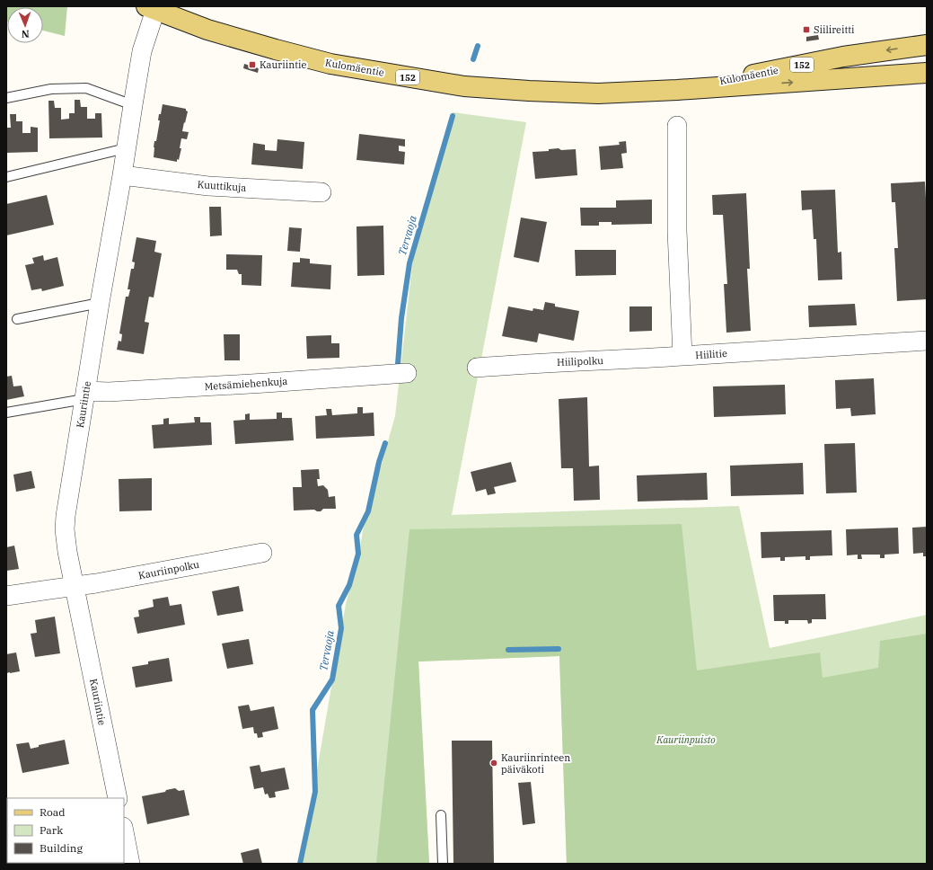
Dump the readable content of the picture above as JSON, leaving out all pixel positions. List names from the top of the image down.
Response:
{
  "streets": {
    "main road": ["152", "Kulomäentie"],
    "street": [
      "Kuuttikuja",
      "Hiilitie",
      "Hiilipolku",
      "Metsämiehenkuja",
      "Kauriintie",
      "Kauriinpolku"
    ]
  },
  "crossings": [
    ["Kulomäentie", "Kauriintie"],
    ["Kuuttikuja", "Kauriintie"],
    ["Hiilitie", "Hiilipolku"],
    ["Metsämiehenkuja", "Kauriintie"],
    ["Kauriintie", "Kauriinpolku"]
  ],
  "water": ["Tervaoja"],
  "parks": ["Kauriinpuisto"],
  "places": {
    "transit": ["Siilireitti", "Kauriintie"],
    "other": ["Kauriinrinteen päiväkoti"]
  },
  "legend": ["Road", "Park", "Building"],
  "north": "bottom"
}
